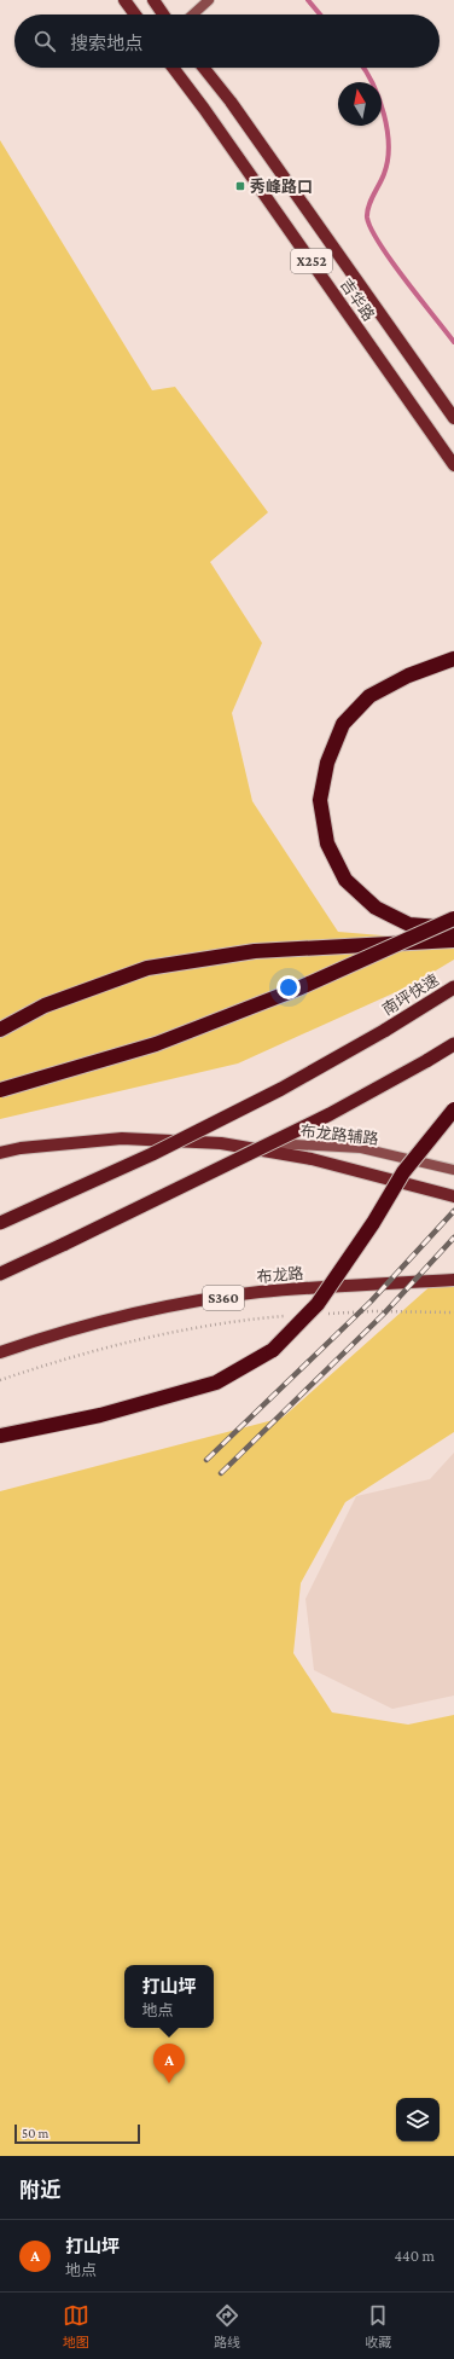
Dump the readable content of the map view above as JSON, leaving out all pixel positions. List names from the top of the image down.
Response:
{
  "streets": {
    "highway": ["南坪快速"],
    "main road": [
      "X252",
      "吉华路",
      "布龙路辅路",
      "布龙路",
      "S360"
    ]
  },
  "places": {
    "transit": ["秀峰路口"]
  },
  "scale_bar": "50 m",
  "north": "top",
  "page": {
    "search": "搜索地点",
    "popup": ["打山坪", "地点"],
    "pins": "A",
    "scale": "50 m",
    "heading": "附近",
    "list": [
      {
        "mark": "A",
        "name": "打山坪",
        "note": "地点",
        "value": "440 m"
      }
    ],
    "nav": ["地图", "路线", "收藏"]
  }
}
